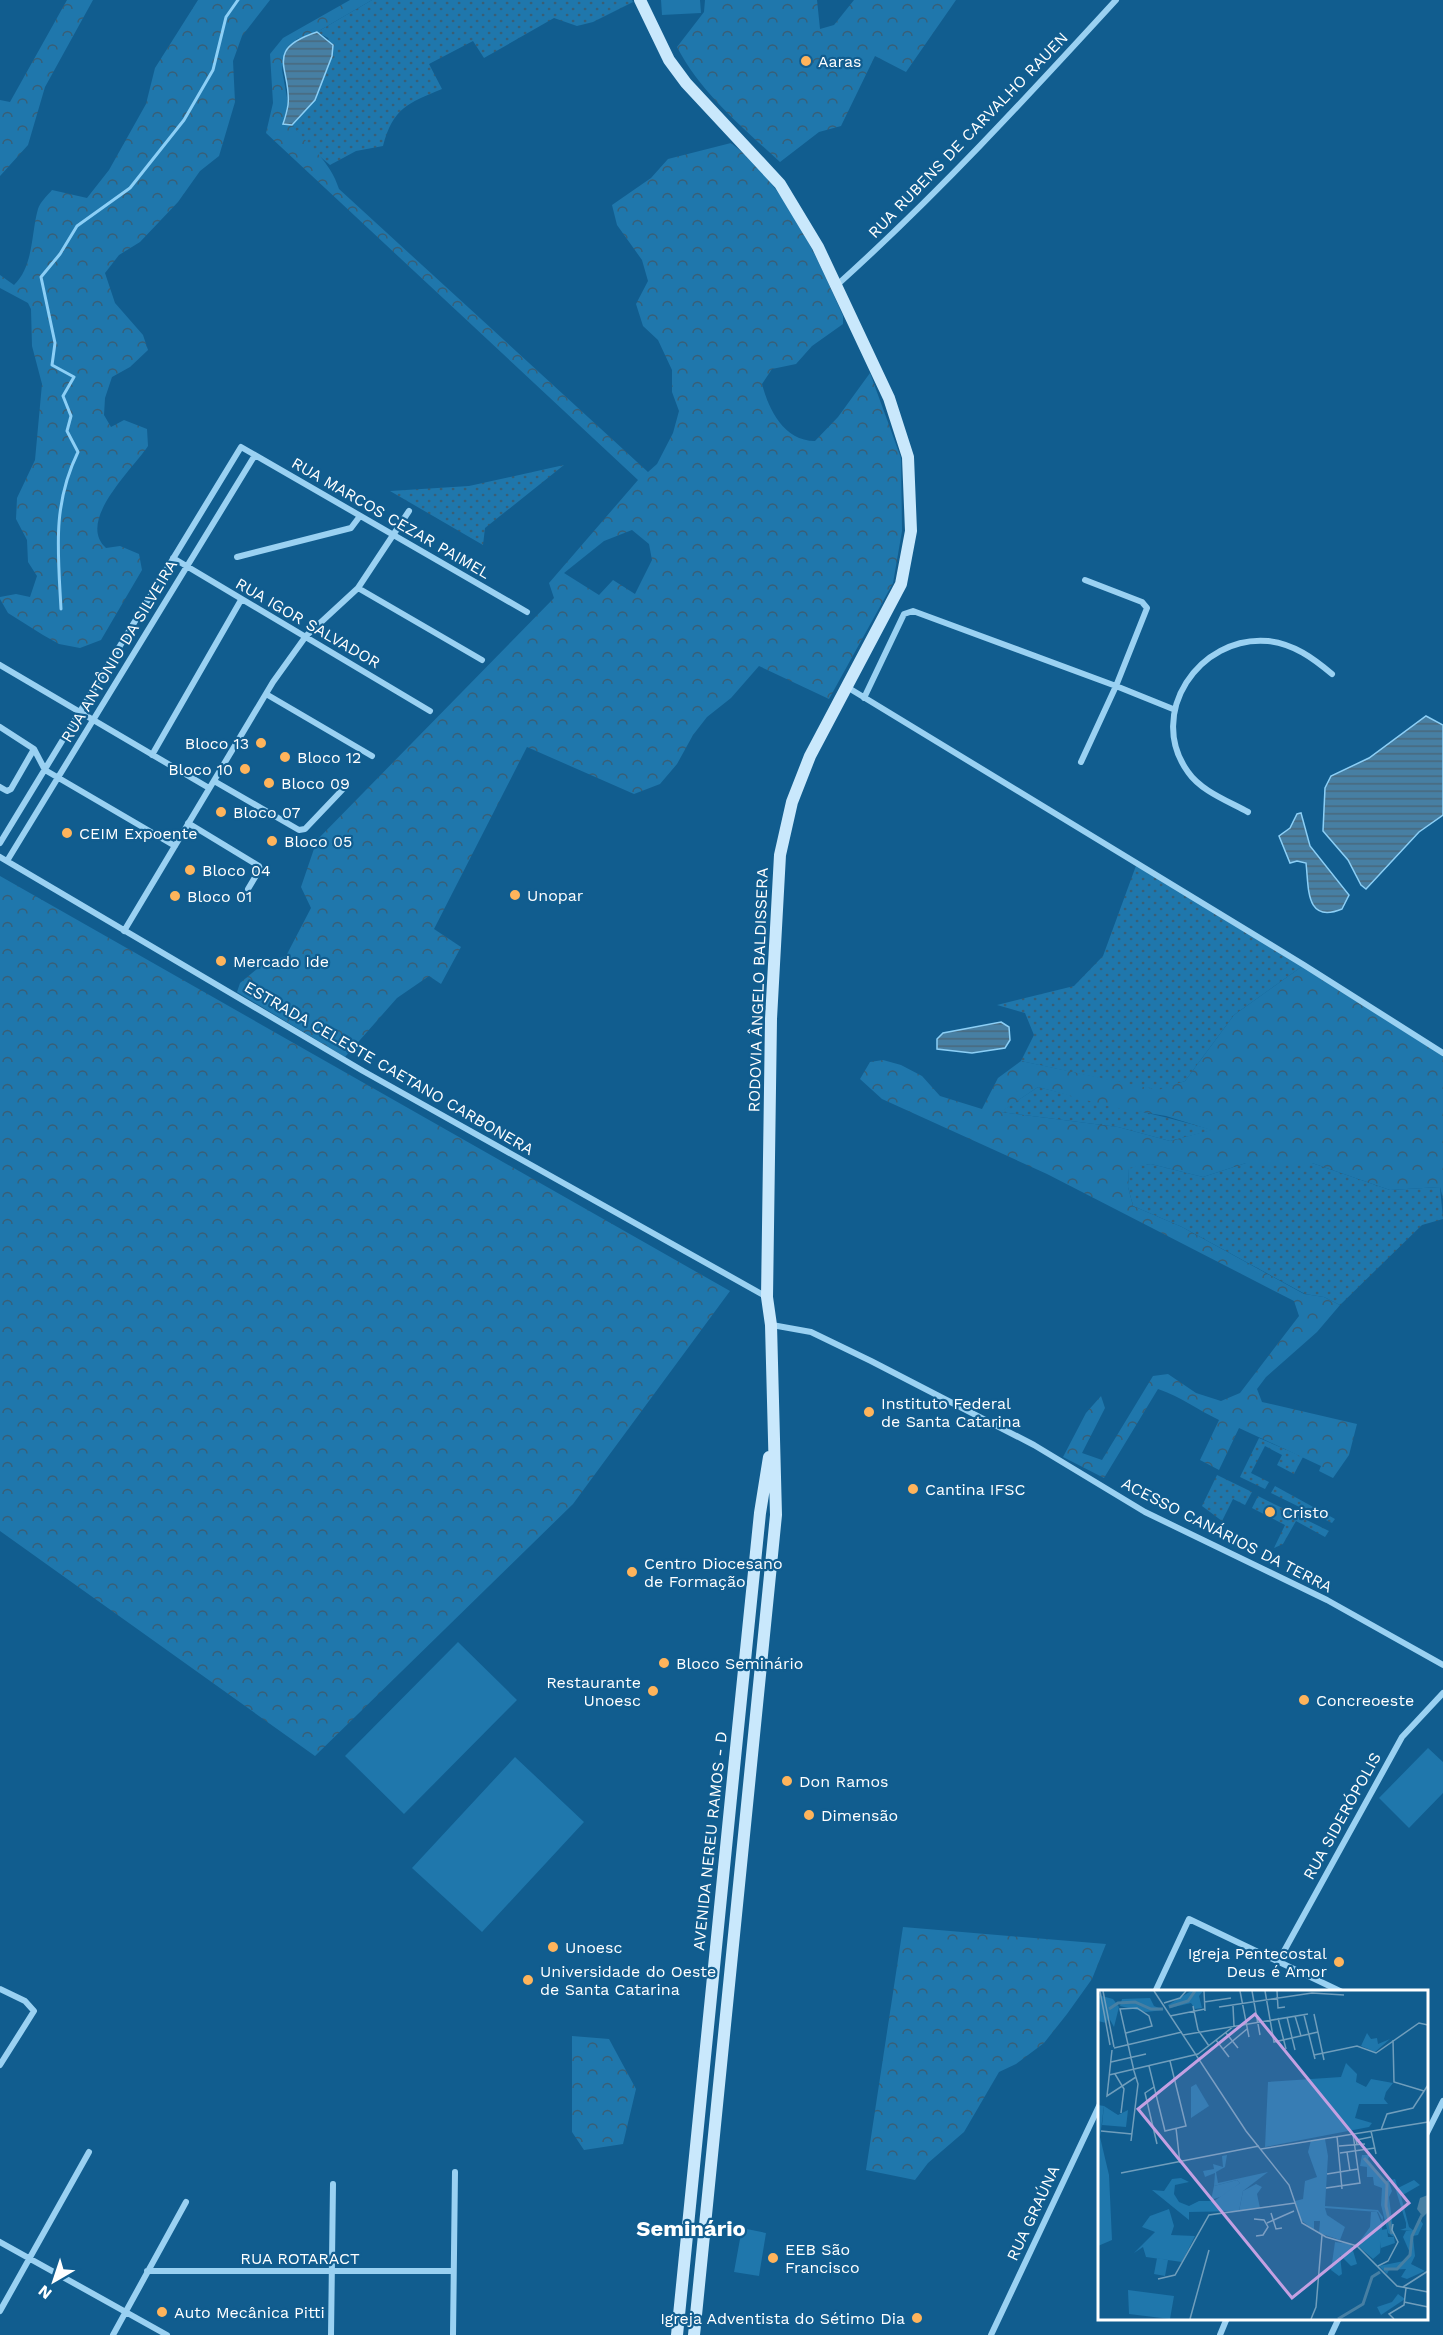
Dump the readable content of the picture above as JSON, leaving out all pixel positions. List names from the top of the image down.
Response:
{
  "streets": {
    "street": [
      "RUA RUBENS DE CARVALHO RAUEN",
      "RUA MARCOS CEZAR PAIMEL",
      "RUA IGOR SALVADOR",
      "RUA ANTÔNIO DA SILVEIRA",
      "RODOVIA ÂNGELO BALDISSERA",
      "ESTRADA CELESTE CAETANO CARBONERA",
      "ACESSO CANÁRIOS DA TERRA",
      "RUA SIDERÓPOLIS",
      "AVENIDA NEREU RAMOS - D",
      "RUA GRAÚNA",
      "RUA ROTARACT"
    ]
  },
  "crossings": [
    ["RUA RUBENS DE CARVALHO RAUEN", "RODOVIA ÂNGELO BALDISSERA"],
    ["RUA MARCOS CEZAR PAIMEL", "RUA ANTÔNIO DA SILVEIRA"],
    ["RUA IGOR SALVADOR", "RUA ANTÔNIO DA SILVEIRA"],
    ["RUA ANTÔNIO DA SILVEIRA", "ESTRADA CELESTE CAETANO CARBONERA"],
    ["RODOVIA ÂNGELO BALDISSERA", "ESTRADA CELESTE CAETANO CARBONERA"],
    ["RODOVIA ÂNGELO BALDISSERA", "AVENIDA NEREU RAMOS - D"],
    ["ESTRADA CELESTE CAETANO CARBONERA", "AVENIDA NEREU RAMOS - D"],
    ["ACESSO CANÁRIOS DA TERRA", "AVENIDA NEREU RAMOS - D"]
  ],
  "districts": ["Seminário"],
  "places": [
    "Aaras",
    "Bloco 13",
    "Bloco 12",
    "Bloco 10",
    "Bloco 09",
    "Bloco 07",
    "CEIM Expoente",
    "Bloco 05",
    "Bloco 04",
    "Unopar",
    "Bloco 01",
    "Mercado Ide",
    "Instituto Federal de Santa Catarina",
    "Cantina IFSC",
    "Cristo",
    "Centro Diocesano de Formação",
    "Bloco Seminário",
    "Restaurante Unoesc",
    "Concreoeste",
    "Don Ramos",
    "Dimensão",
    "Unoesc",
    "Igreja Pentecostal Deus é Amor",
    "Universidade do Oeste de Santa Catarina",
    "EEB São Francisco",
    "Auto Mecânica Pitti",
    "Igreja Adventista do Sétimo Dia"
  ],
  "north": "bottom left"
}
